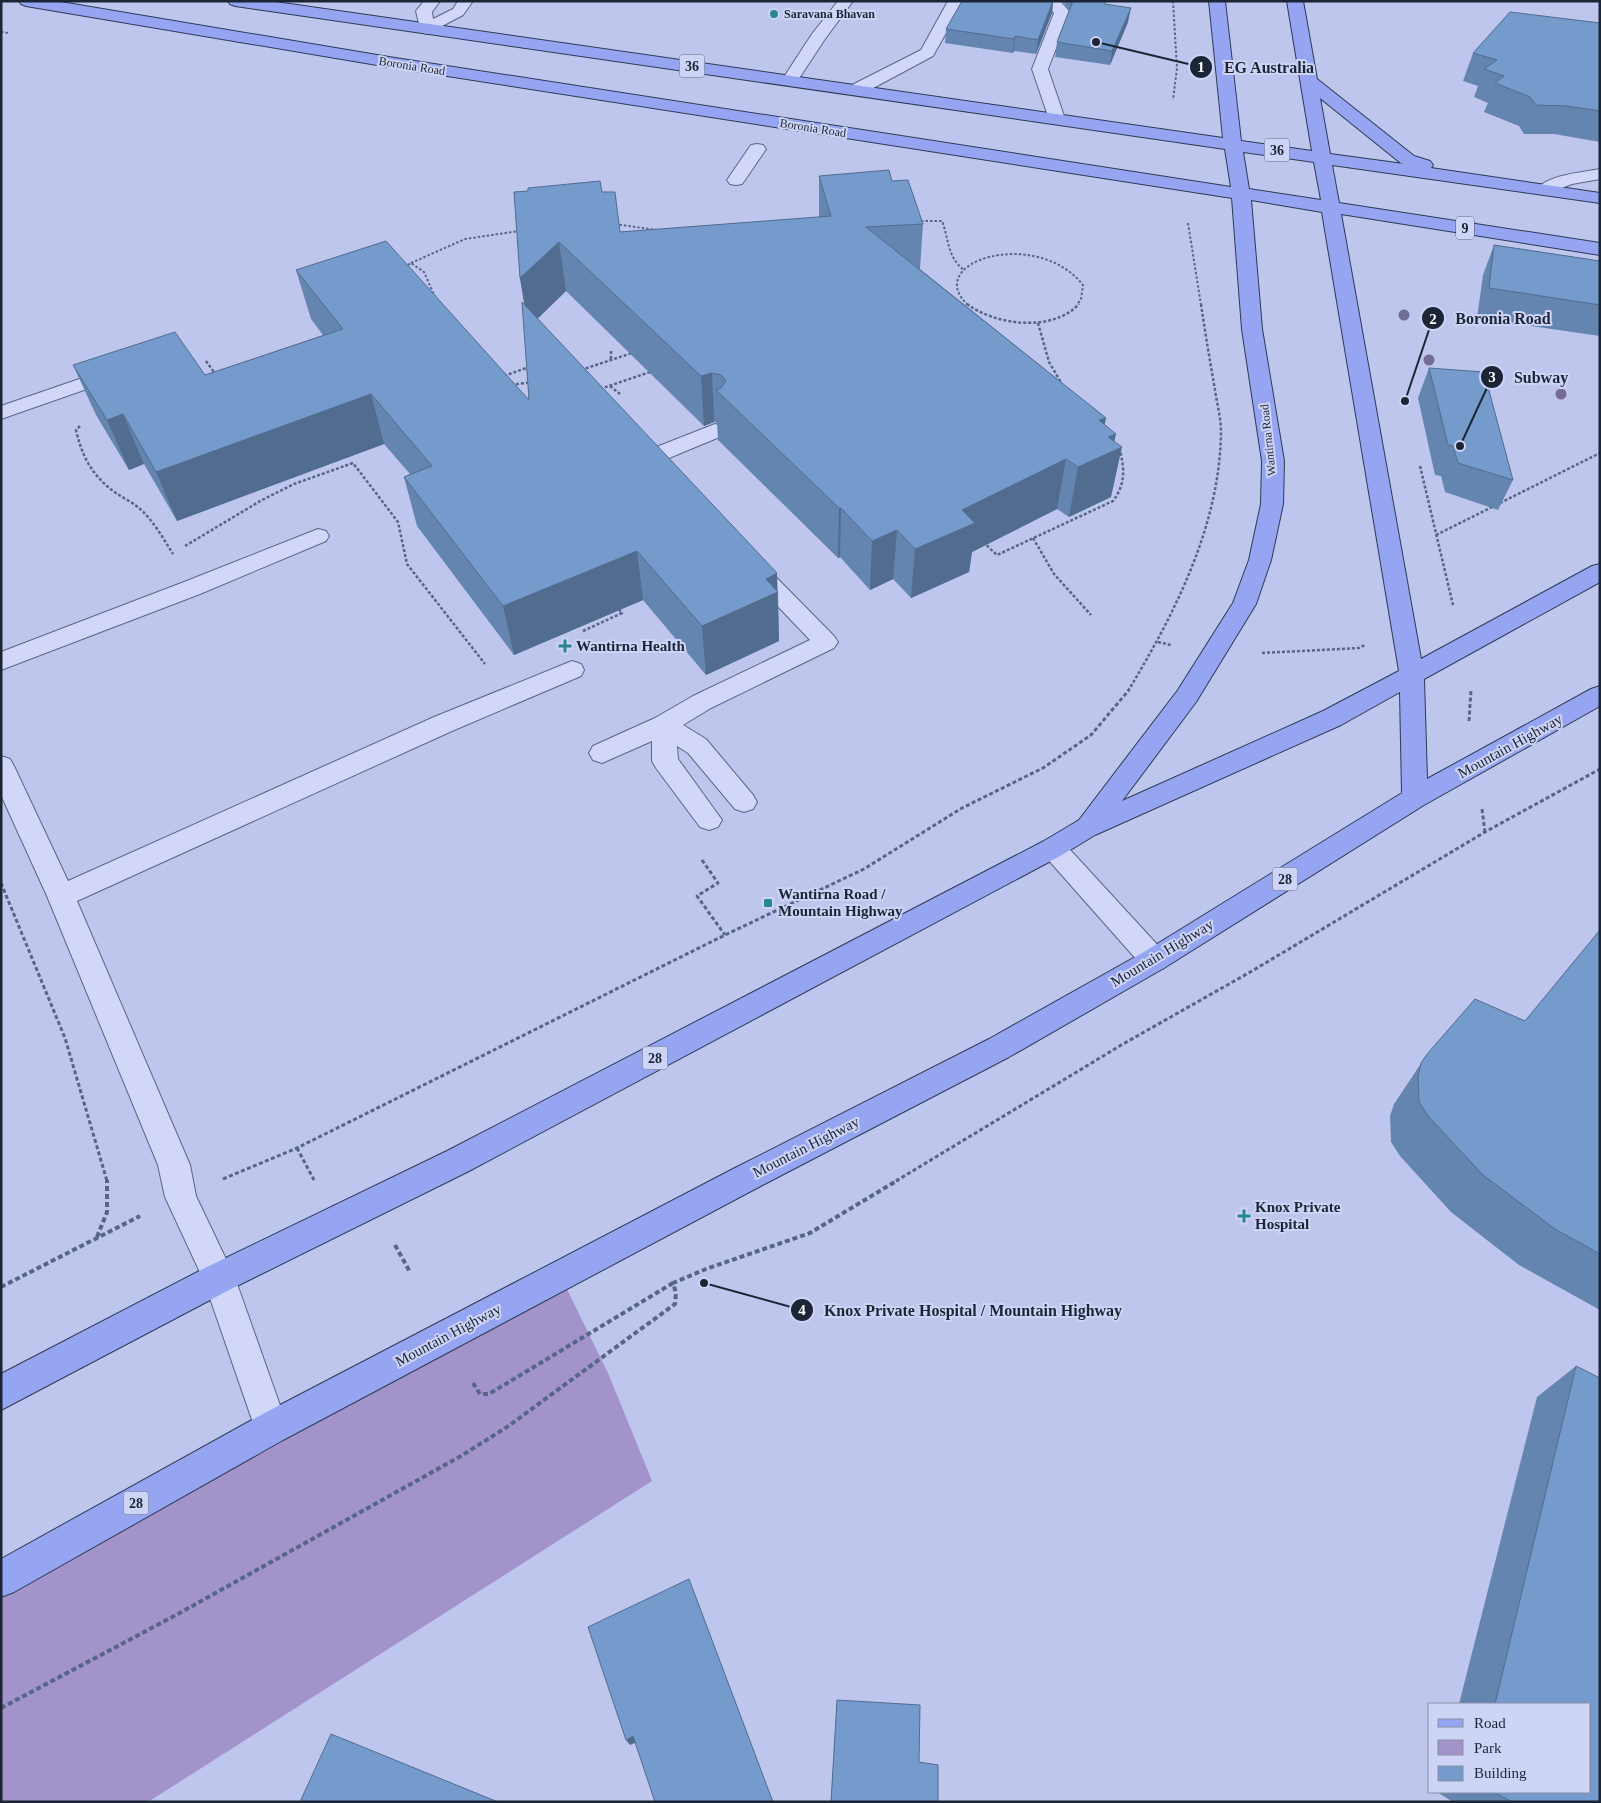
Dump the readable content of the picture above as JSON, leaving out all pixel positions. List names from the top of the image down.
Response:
{
  "streets": {
    "main road": [
      "Boronia Road",
      "36",
      "9",
      "Wantirna Road",
      "Mountain Highway",
      "28"
    ]
  },
  "crossings": [
    ["Boronia Road", "Wantirna Road"],
    ["36", "Wantirna Road"],
    ["Wantirna Road", "28"]
  ],
  "places": {
    "other": [
      "Saravana Bhavan",
      "EG Australia",
      "Boronia Road",
      "Subway",
      "Knox Private Hospital / Mountain Highway"
    ],
    "health": ["Wantirna Health", "Knox Private Hospital"],
    "transit": ["Wantirna Road / Mountain Highway"]
  },
  "legend": ["Road", "Park", "Building"]
}
